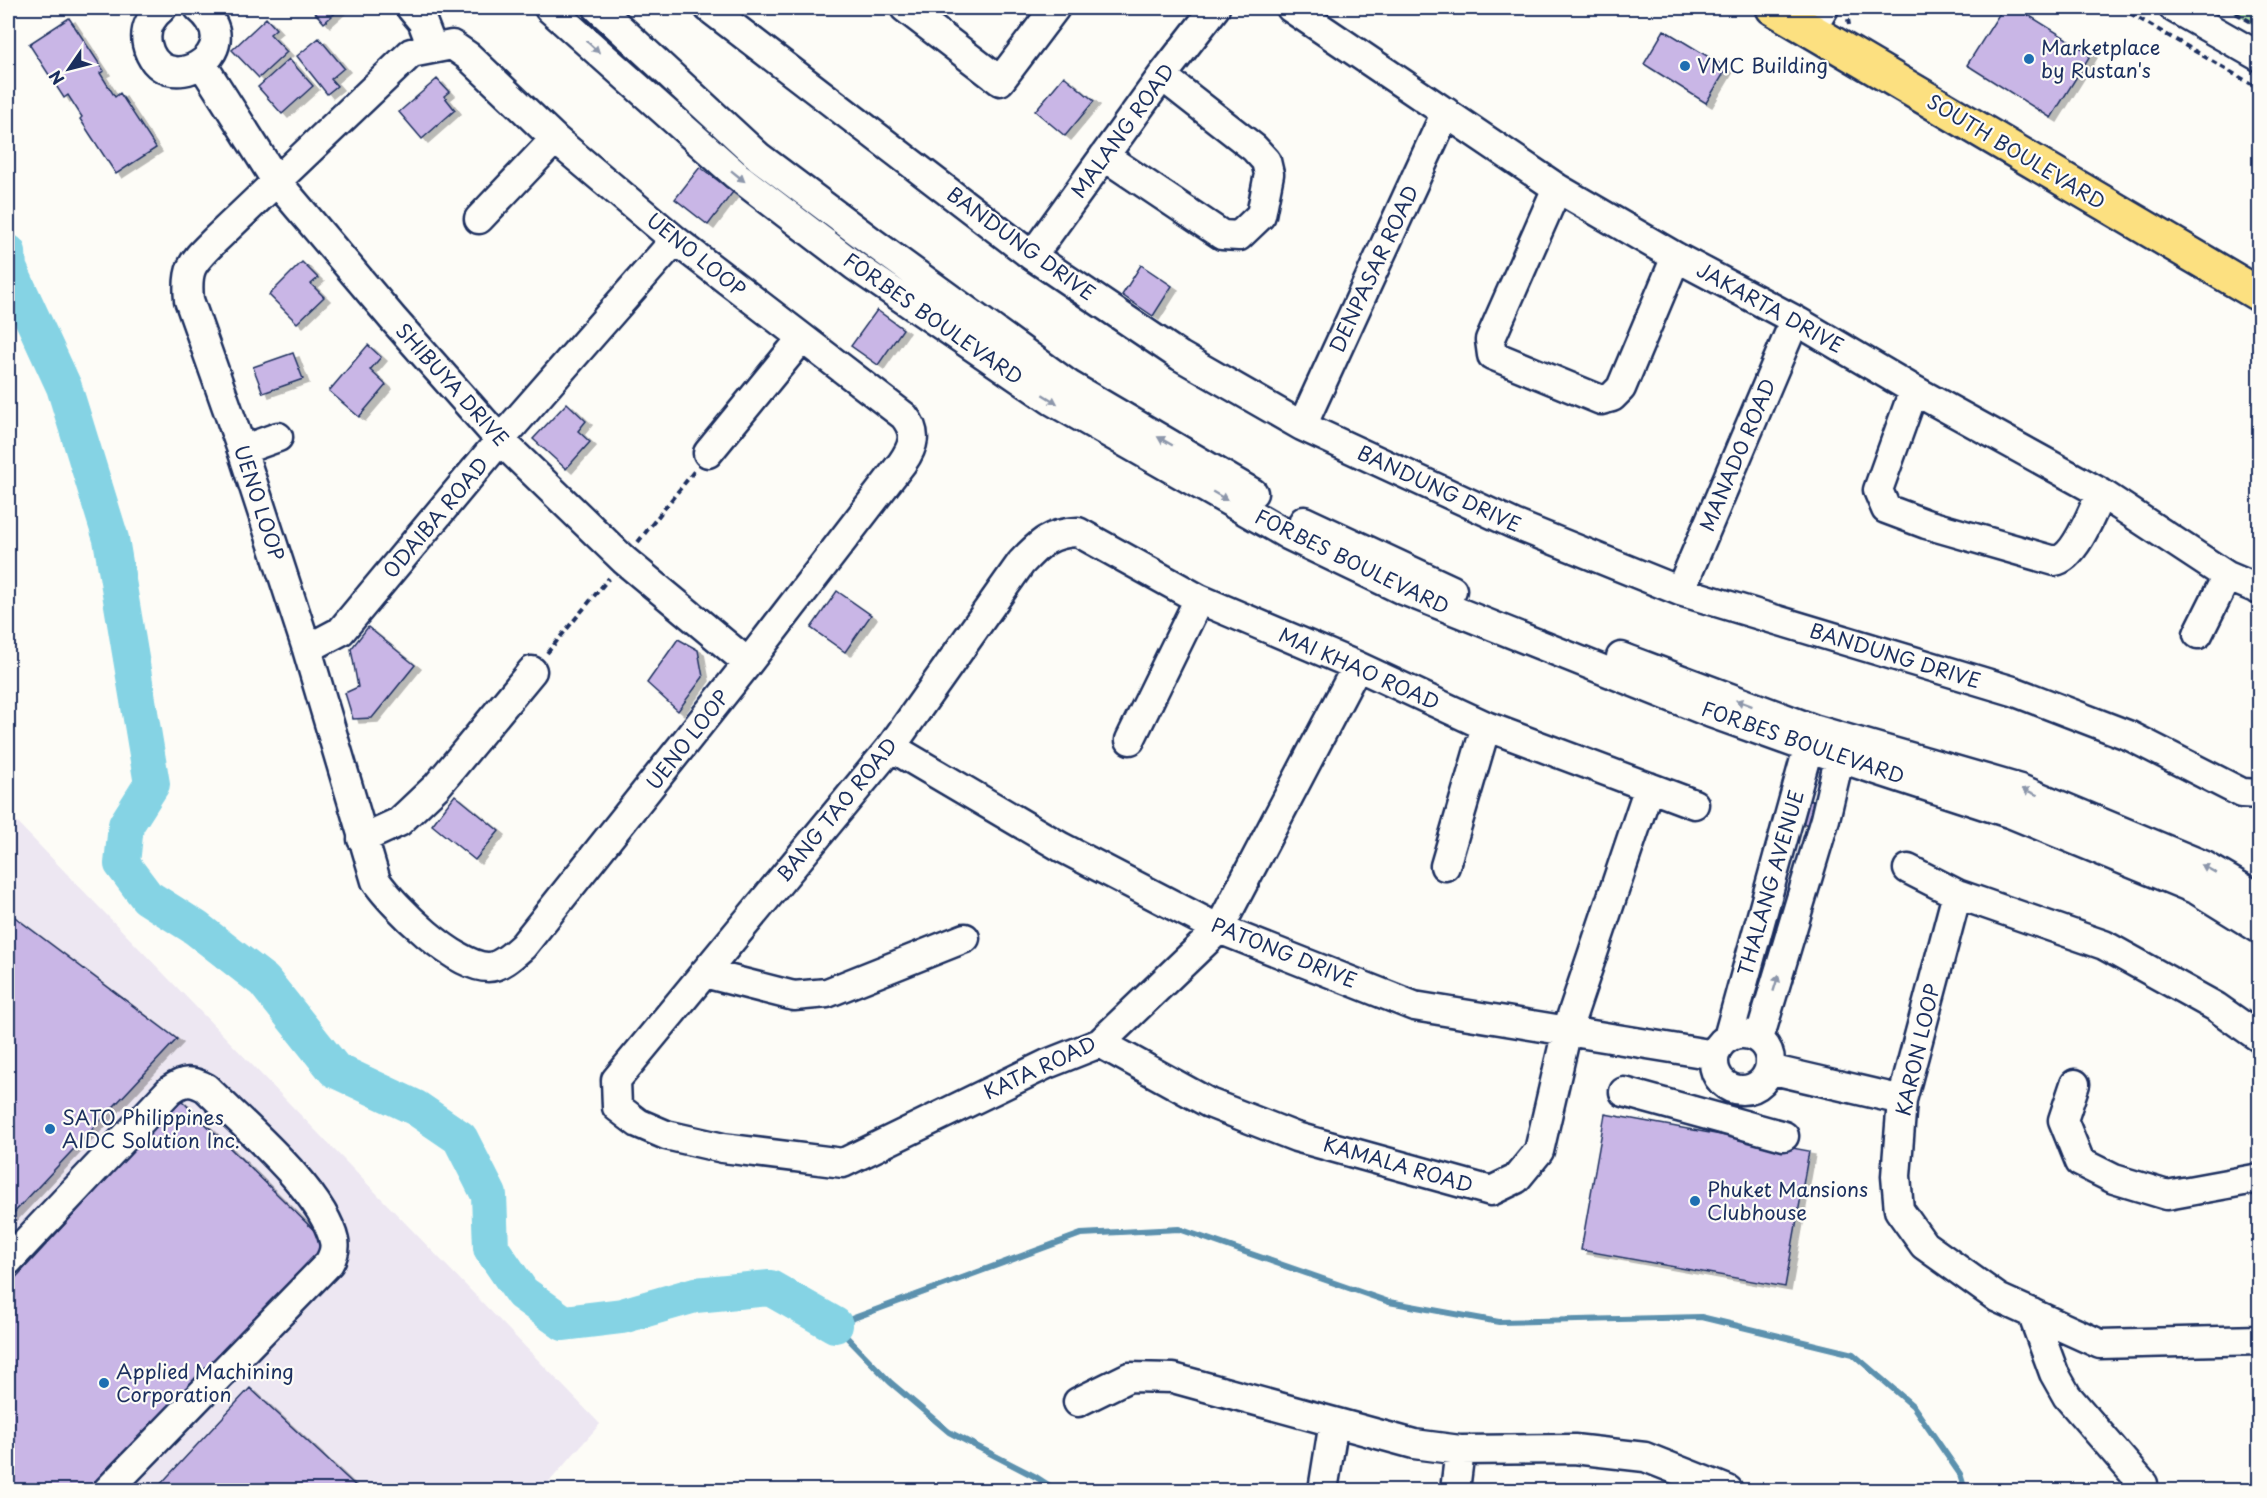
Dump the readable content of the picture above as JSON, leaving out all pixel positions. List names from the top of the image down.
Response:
{
  "streets": {
    "main road": ["SOUTH BOULEVARD"],
    "street": [
      "MALANG ROAD",
      "BANDUNG DRIVE",
      "UENO LOOP",
      "DENPASAR ROAD",
      "JAKARTA DRIVE",
      "FORBES BOULEVARD",
      "SHIBUYA DRIVE",
      "MANADO ROAD",
      "ODAIBA ROAD",
      "MAI KHAO ROAD",
      "BANG TAO ROAD",
      "THALANG AVENUE",
      "PATONG DRIVE",
      "KARON LOOP",
      "KATA ROAD",
      "KAMALA ROAD"
    ]
  },
  "crossings": [
    ["MALANG ROAD", "BANDUNG DRIVE"],
    ["BANDUNG DRIVE", "DENPASAR ROAD"],
    ["BANDUNG DRIVE", "MANADO ROAD"],
    ["UENO LOOP", "SHIBUYA DRIVE"],
    ["UENO LOOP", "ODAIBA ROAD"],
    ["DENPASAR ROAD", "JAKARTA DRIVE"],
    ["JAKARTA DRIVE", "MANADO ROAD"],
    ["FORBES BOULEVARD", "THALANG AVENUE"],
    ["SHIBUYA DRIVE", "ODAIBA ROAD"],
    ["MAI KHAO ROAD", "BANG TAO ROAD"],
    ["MAI KHAO ROAD", "KATA ROAD"],
    ["MAI KHAO ROAD", "KAMALA ROAD"],
    ["BANG TAO ROAD", "PATONG DRIVE"],
    ["BANG TAO ROAD", "KATA ROAD"],
    ["THALANG AVENUE", "PATONG DRIVE"],
    ["PATONG DRIVE", "KATA ROAD"],
    ["PATONG DRIVE", "KAMALA ROAD"],
    ["KATA ROAD", "KAMALA ROAD"]
  ],
  "places": [
    "Marketplace by Rustan's",
    "VMC Building",
    "SATO Philippines AIDC Solution Inc.",
    "Phuket Mansions Clubhouse",
    "Applied Machining Corporation"
  ],
  "north": "bottom left"
}
